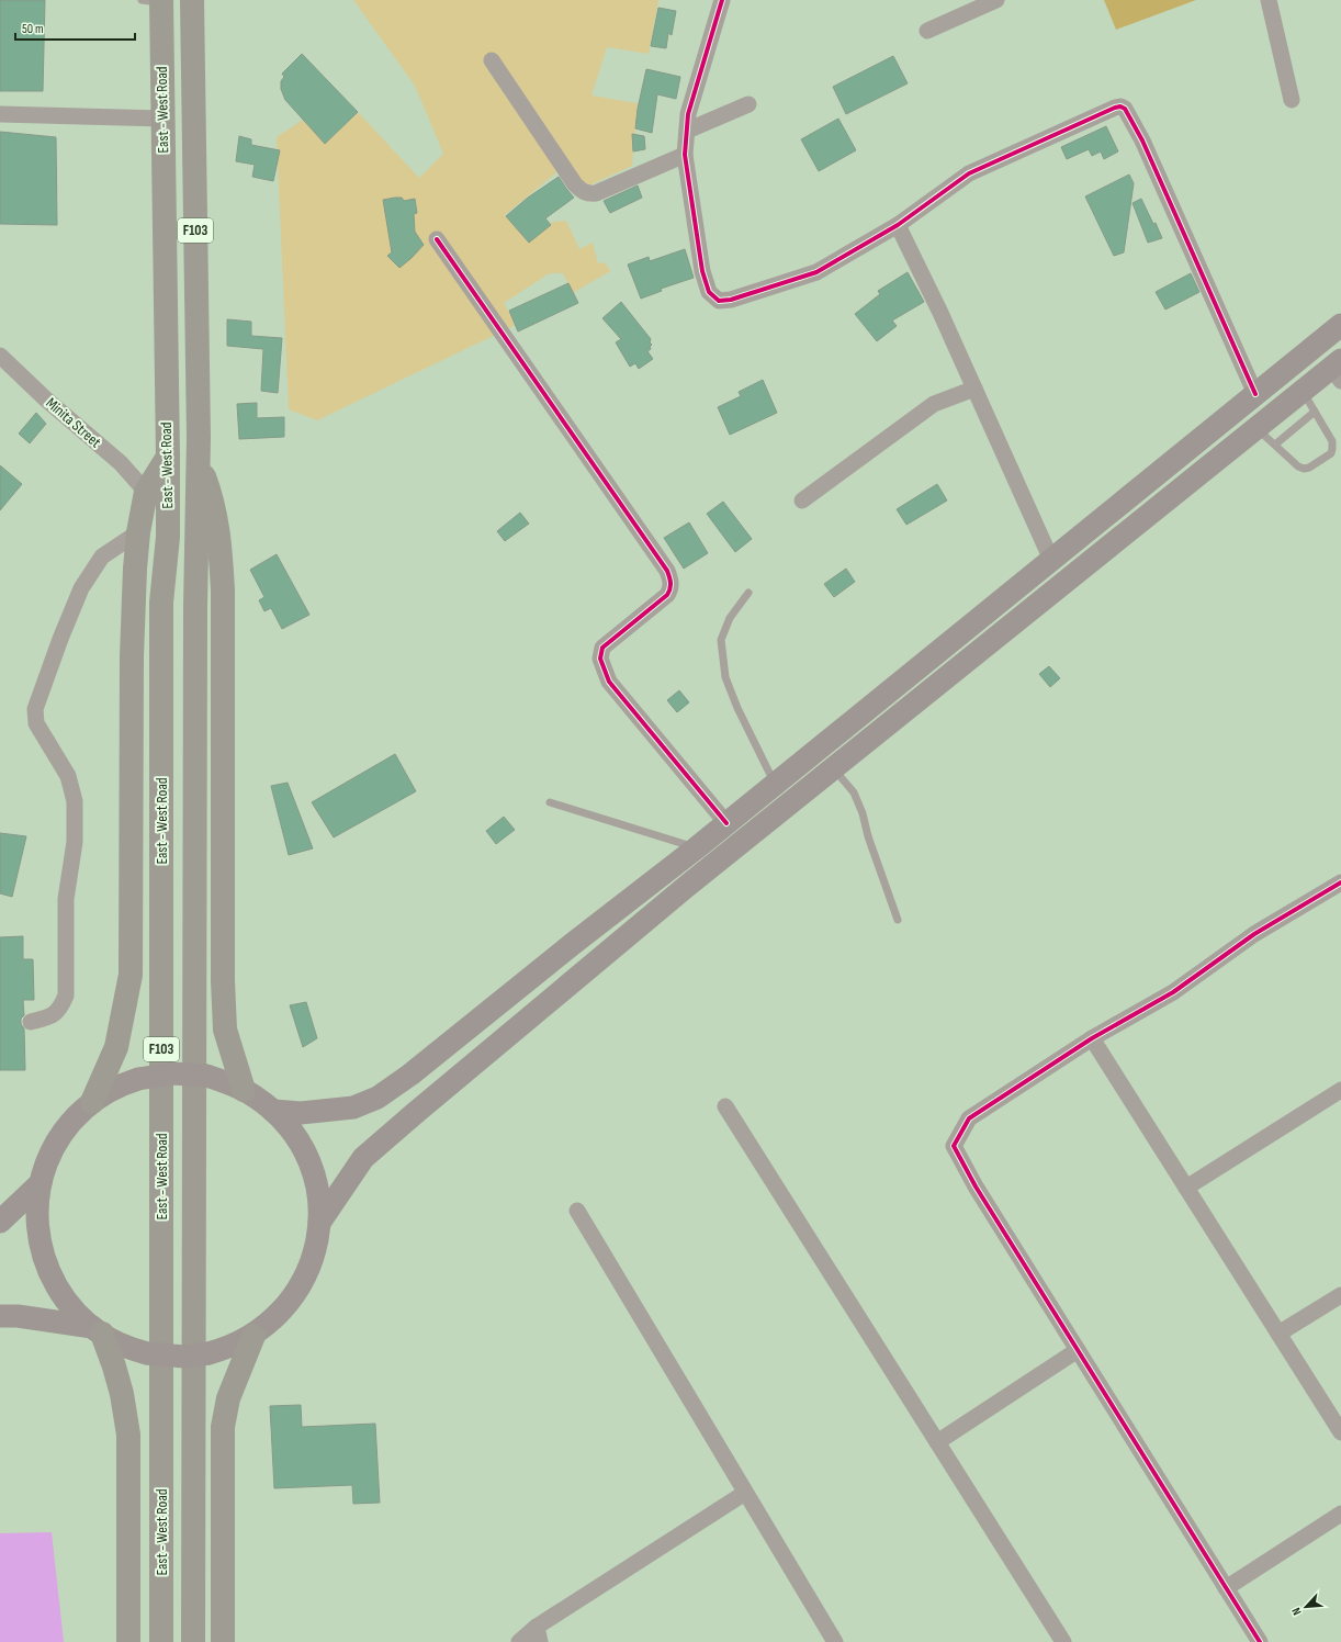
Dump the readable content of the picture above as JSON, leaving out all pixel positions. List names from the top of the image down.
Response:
{
  "streets": {
    "main road": ["East - West Road", "F103"],
    "street": ["Minita Street"]
  },
  "scale_bar": "50 m",
  "north": "bottom left"
}
